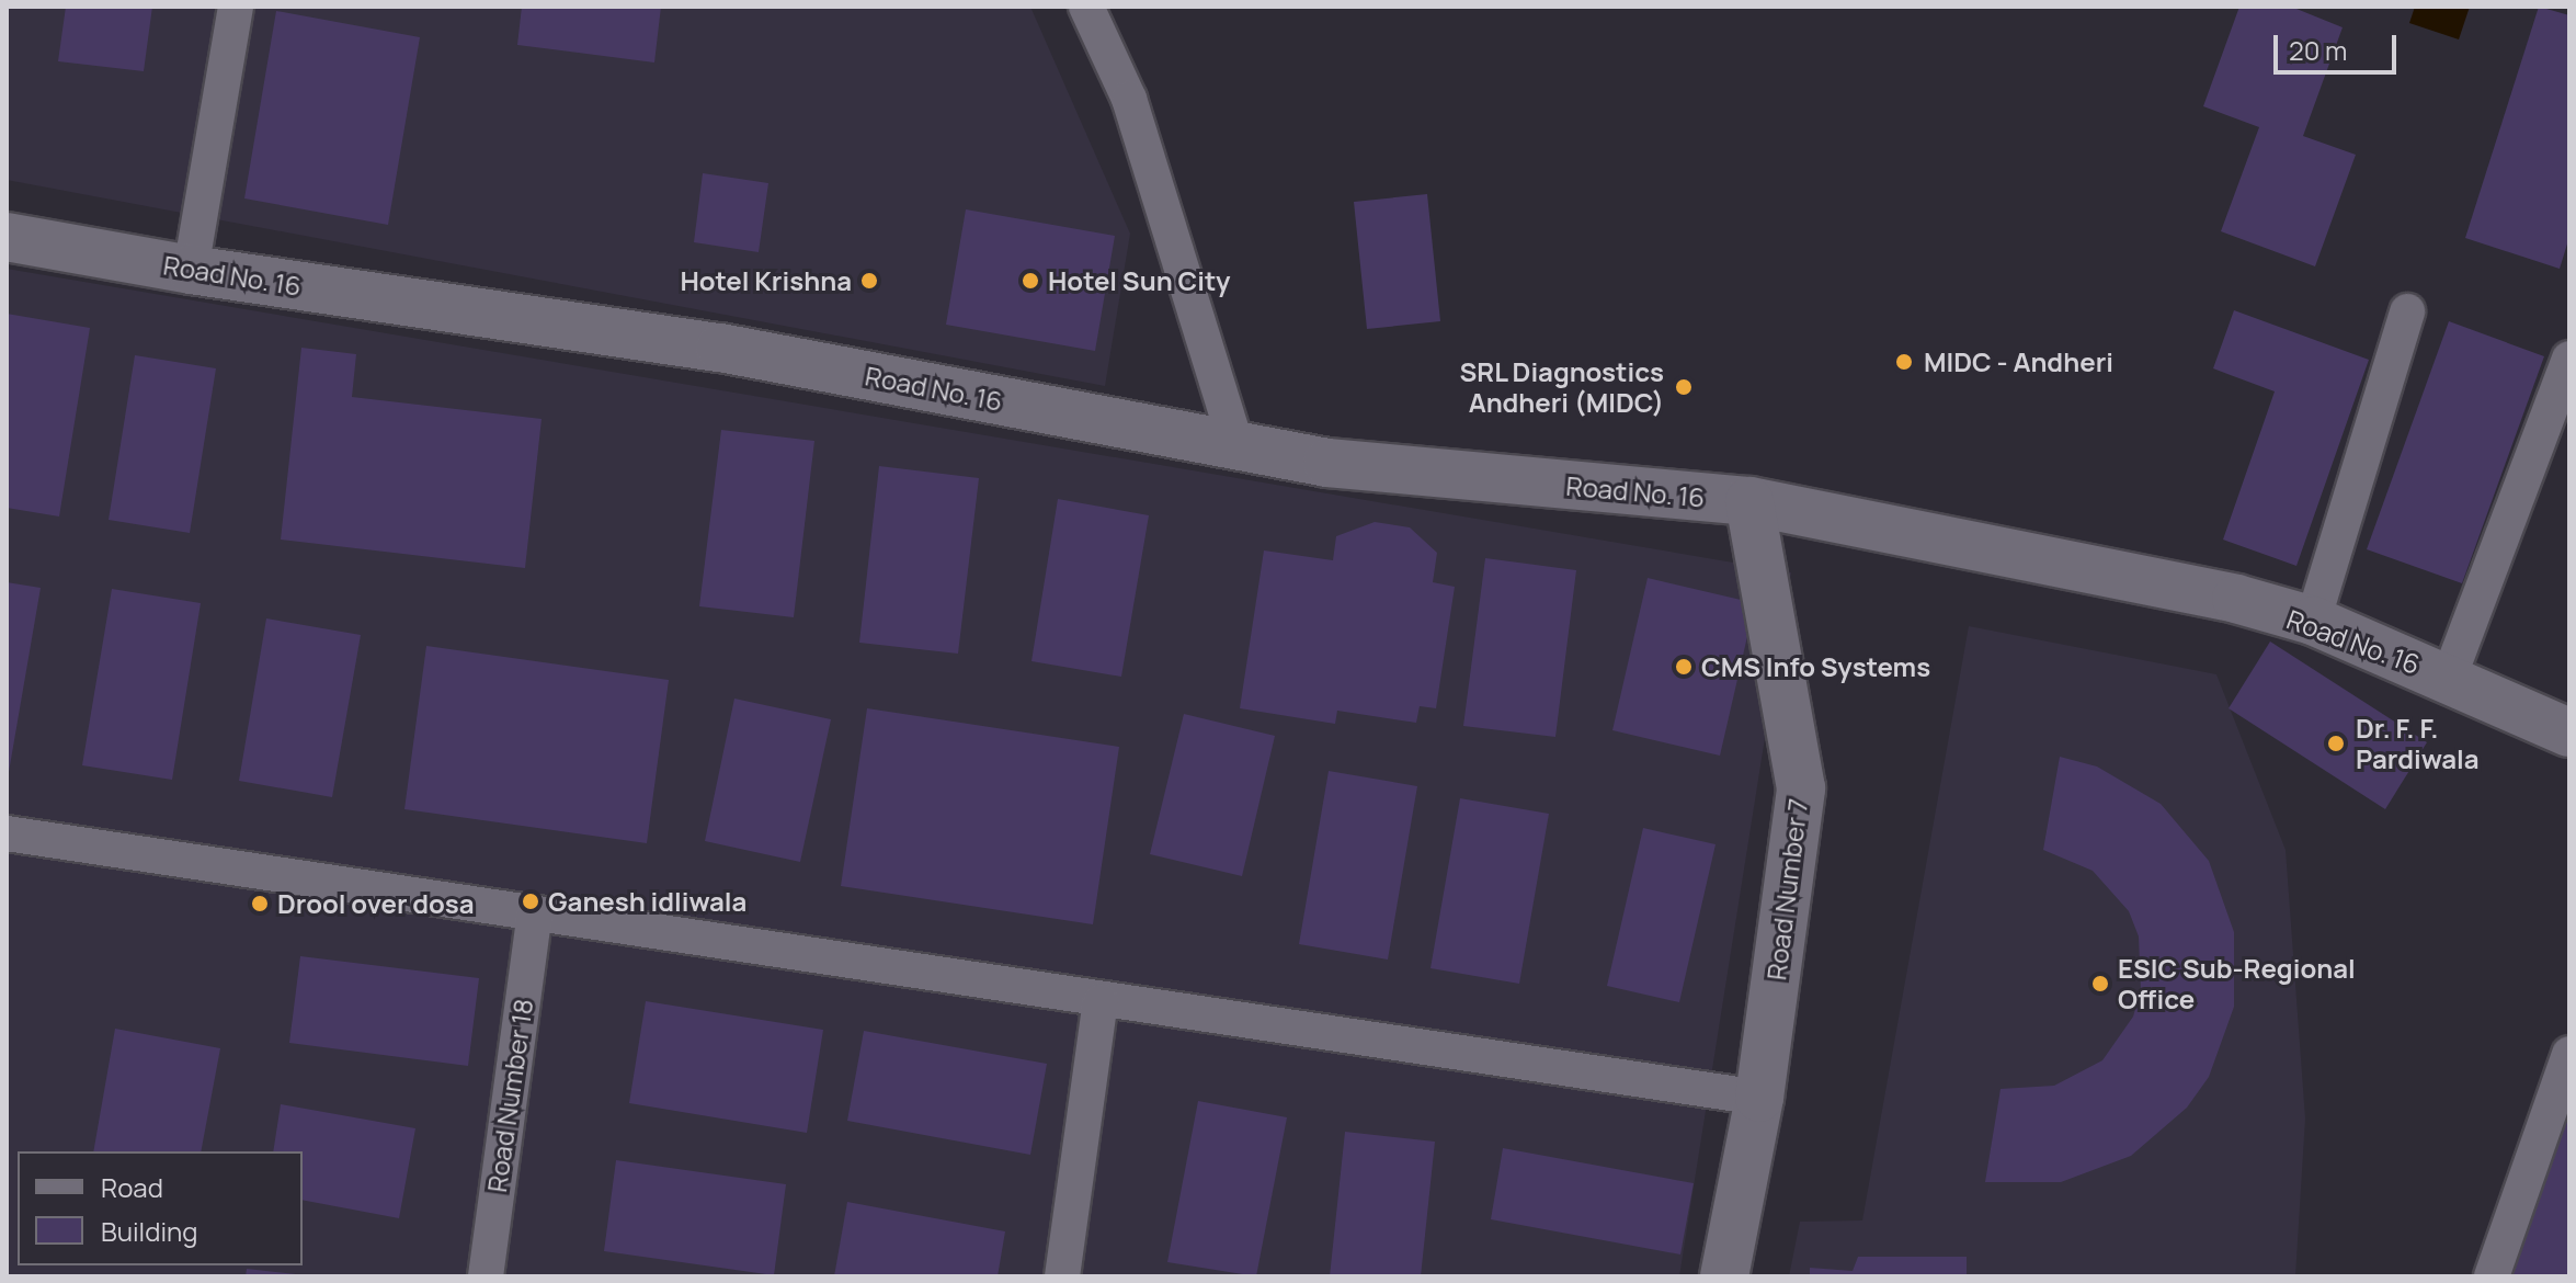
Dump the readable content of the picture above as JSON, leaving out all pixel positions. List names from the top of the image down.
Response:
{
  "streets": {
    "street": ["Road No. 16", "Road Number 7", "Road Number 18"]
  },
  "crossings": [
    ["Road No. 16", "Road Number 7"]
  ],
  "places": [
    "Hotel Krishna",
    "Hotel Sun City",
    "MIDC - Andheri",
    "SRL Diagnostics Andheri (MIDC)",
    "CMS Info Systems",
    "Dr. F. F. Pardiwala",
    "Ganesh idliwala",
    "Drool over dosa",
    "ESIC Sub-Regional Office"
  ],
  "legend": ["Road", "Building"],
  "scale_bar": "20 m"
}
